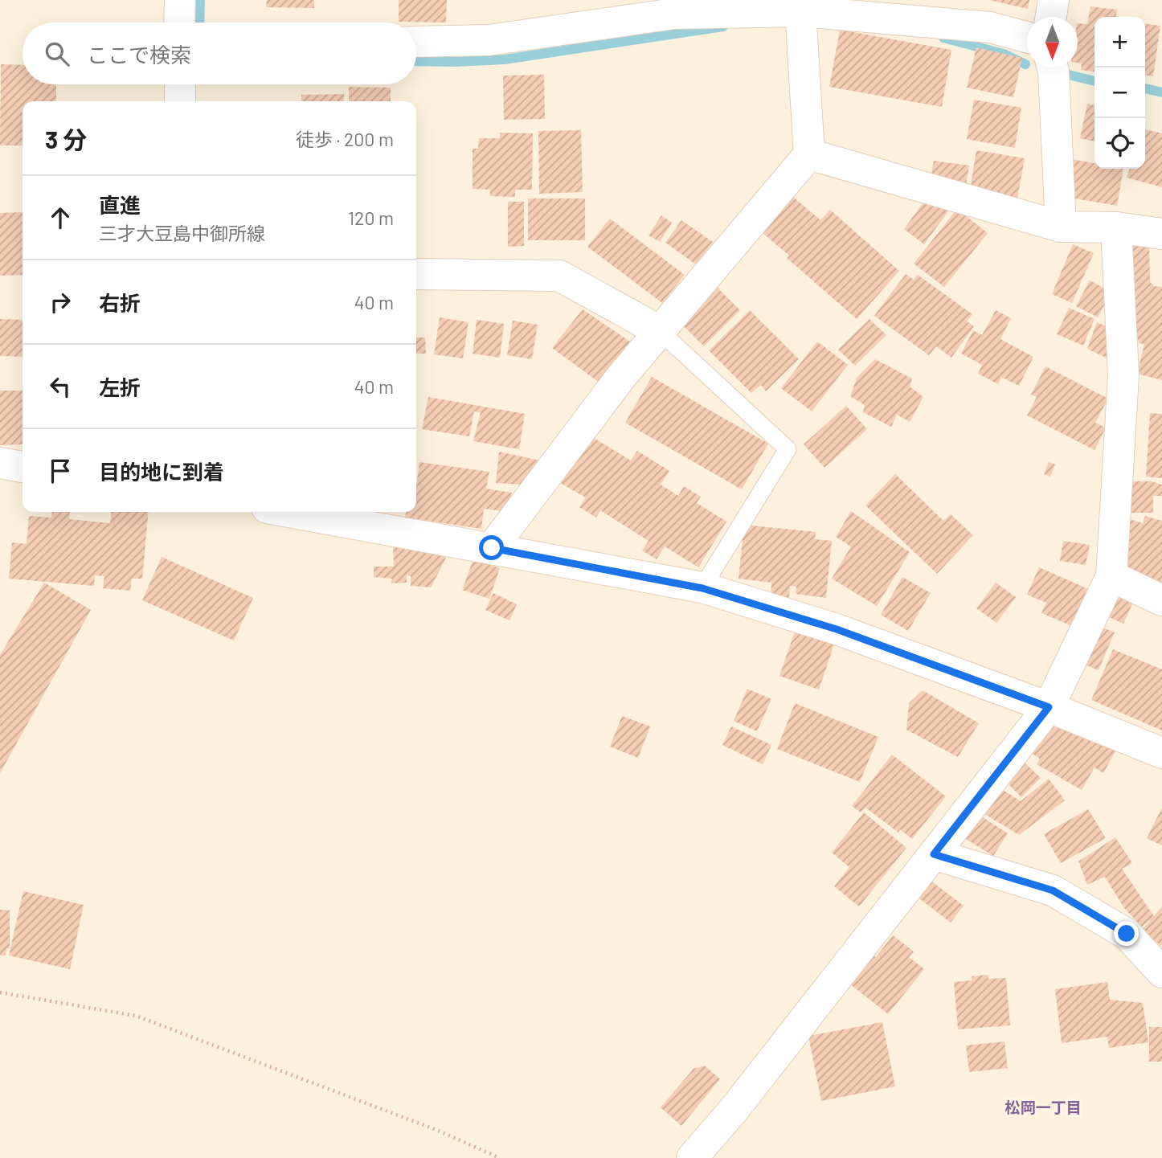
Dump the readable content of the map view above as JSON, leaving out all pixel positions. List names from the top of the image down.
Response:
{
  "districts": ["松岡一丁目"],
  "north": "bottom",
  "page": {
    "map_buttons": ["+", "−"],
    "search": "ここで検索",
    "heading": ["3 分", "徒歩 · 200 m"],
    "list": [
      ["直進", "三才大豆島中御所線", "120 m"],
      ["右折", "40 m"],
      ["左折", "40 m"],
      "目的地に到着"
    ]
  }
}
